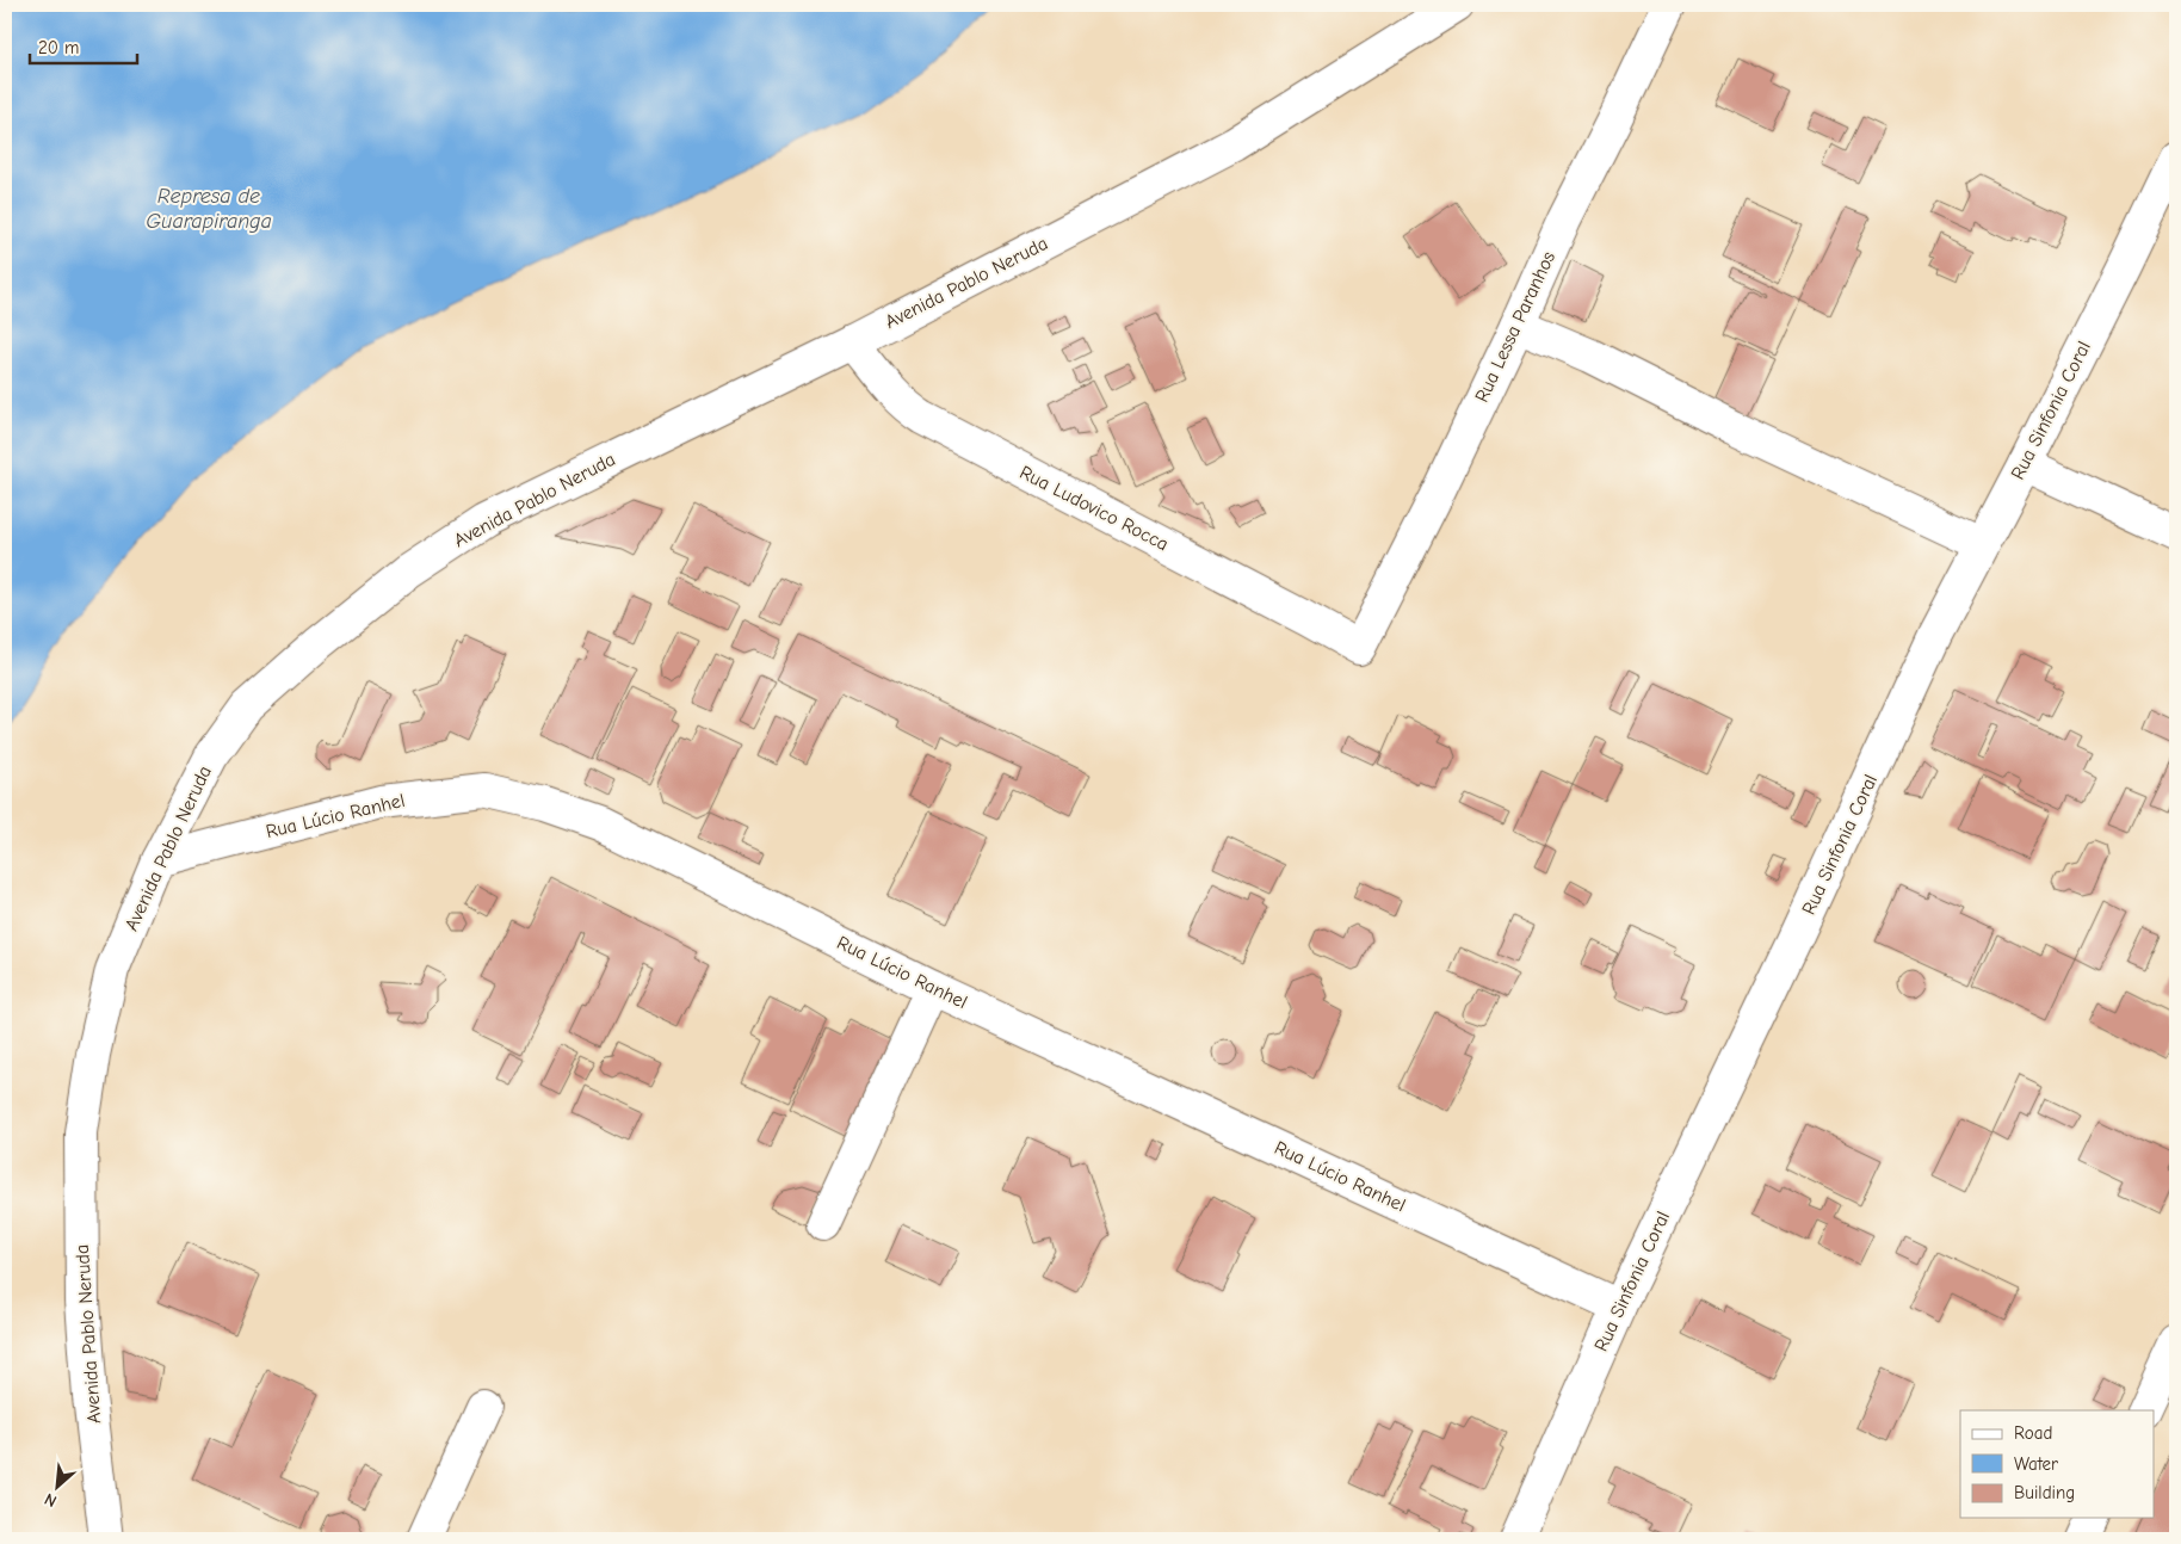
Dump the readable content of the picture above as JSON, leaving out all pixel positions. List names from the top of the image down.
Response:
{
  "streets": {
    "street": [
      "Avenida Pablo Neruda",
      "Rua Lessa Paranhos",
      "Rua Sinfonia Coral",
      "Rua Ludovico Rocca",
      "Rua Lúcio Ranhel"
    ]
  },
  "crossings": [
    ["Avenida Pablo Neruda", "Rua Ludovico Rocca"],
    ["Avenida Pablo Neruda", "Rua Lúcio Ranhel"],
    ["Rua Lessa Paranhos", "Rua Ludovico Rocca"],
    ["Rua Sinfonia Coral", "Rua Lúcio Ranhel"]
  ],
  "water": ["Represa de Guarapiranga"],
  "legend": ["Road", "Water", "Building"],
  "scale_bar": "20 m",
  "north": "bottom left"
}
